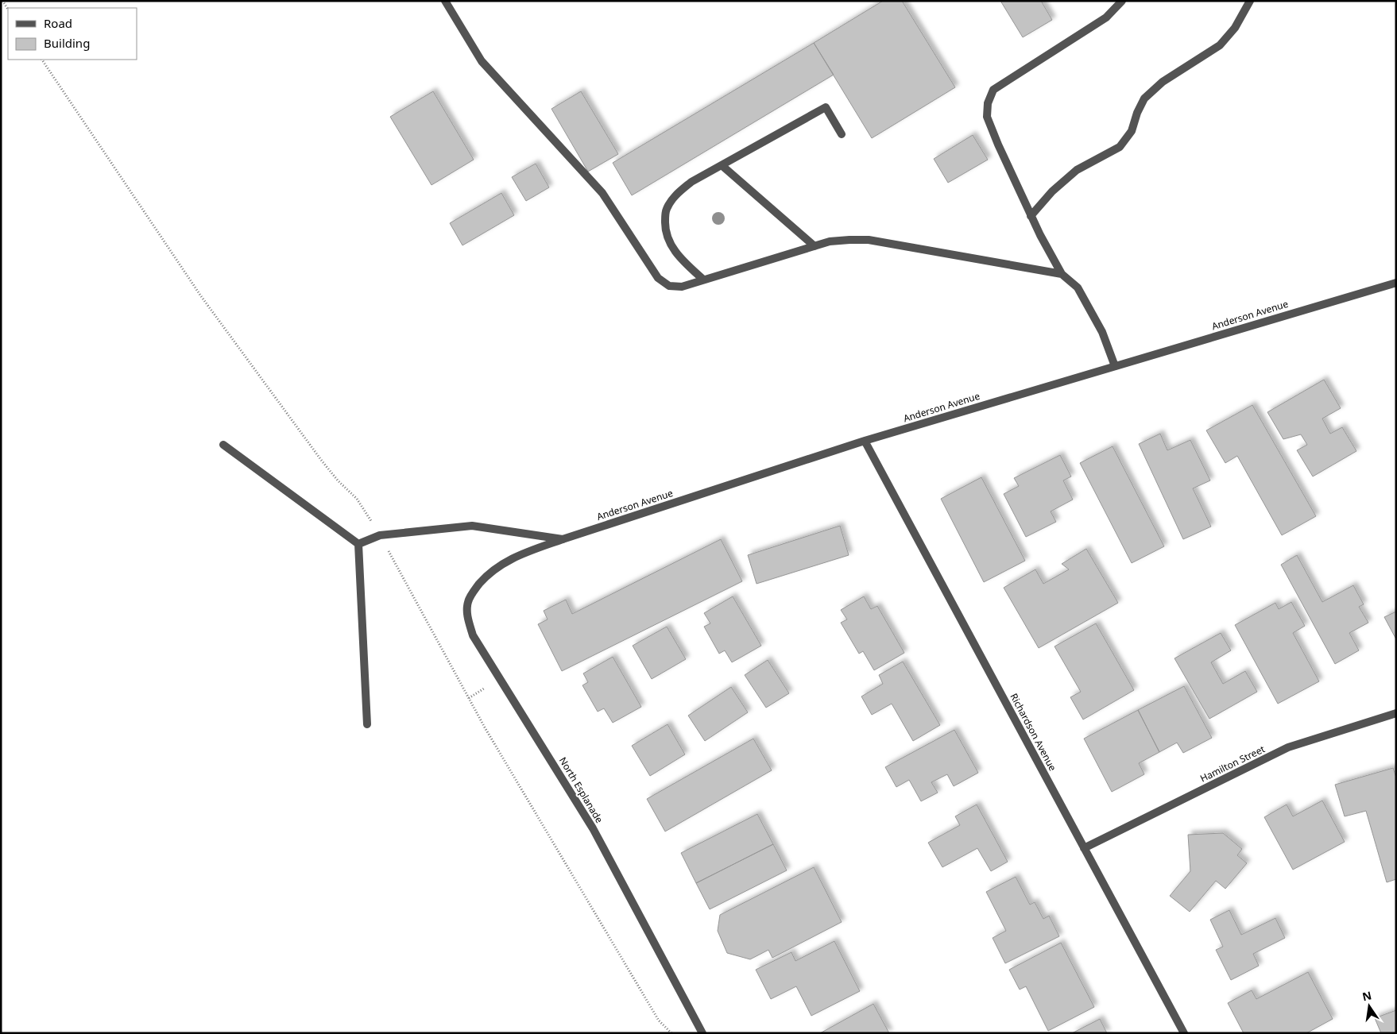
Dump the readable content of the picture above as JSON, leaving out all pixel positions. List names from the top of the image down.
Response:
{
  "streets": {
    "street": [
      "Anderson Avenue",
      "Richardson Avenue",
      "Hamilton Street",
      "North Esplanade"
    ]
  },
  "crossings": [
    ["Anderson Avenue", "Richardson Avenue"],
    ["Anderson Avenue", "North Esplanade"],
    ["Richardson Avenue", "Hamilton Street"]
  ],
  "legend": ["Road", "Building"],
  "north": "top"
}
